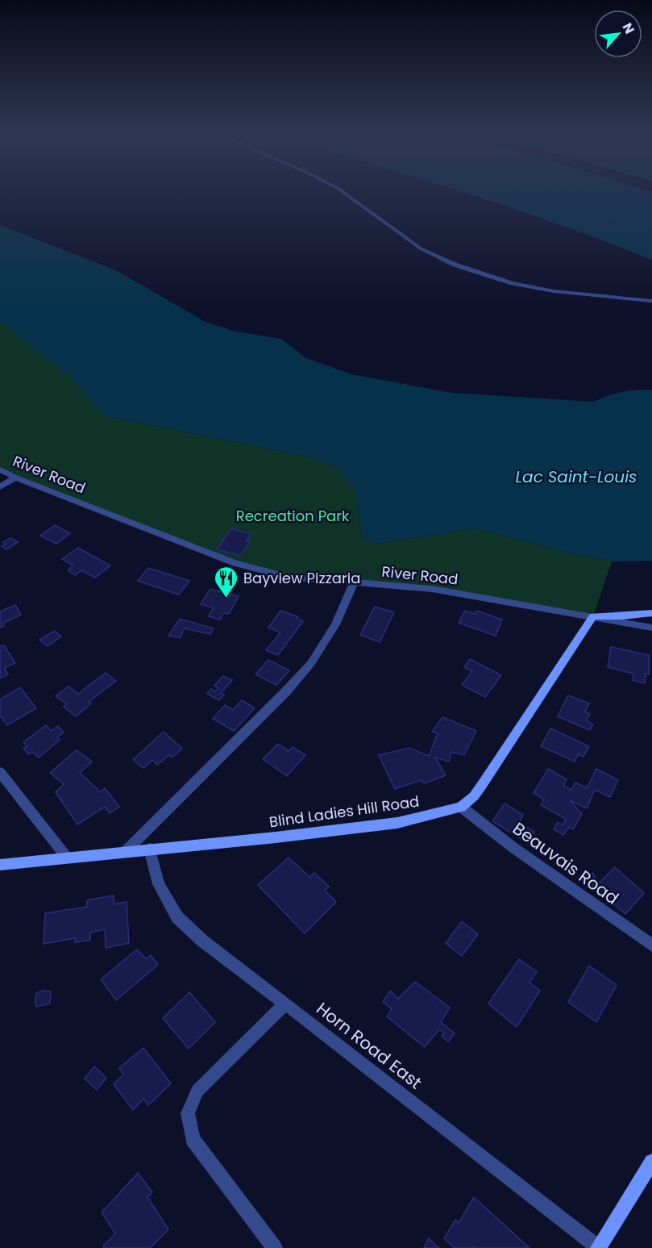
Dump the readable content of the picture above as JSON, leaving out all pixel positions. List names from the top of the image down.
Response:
{
  "streets": {
    "street": [
      "River Road",
      "Blind Ladies Hill Road",
      "Beauvais Road",
      "Horn Road East"
    ]
  },
  "crossings": [
    ["River Road", "Blind Ladies Hill Road"],
    ["Blind Ladies Hill Road", "Beauvais Road"],
    ["Blind Ladies Hill Road", "Horn Road East"]
  ],
  "water": ["Lac Saint-Louis"],
  "parks": ["Recreation Park"],
  "places": {
    "restaurant": ["Bayview Pizzaria"]
  },
  "north": "top right"
}
